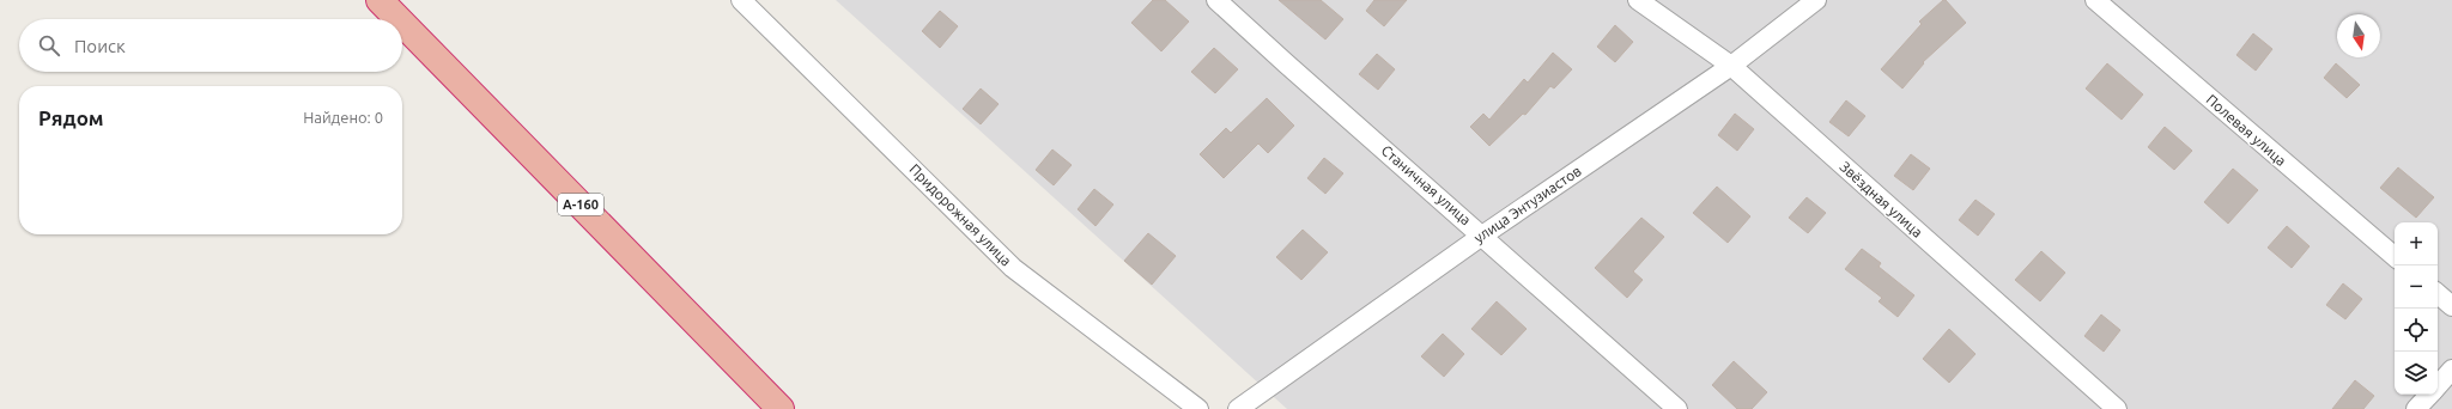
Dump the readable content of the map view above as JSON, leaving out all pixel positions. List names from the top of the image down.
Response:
{
  "streets": {
    "highway": ["А-160"],
    "street": [
      "Полевая улица",
      "Станичная улица",
      "Звёздная улица",
      "улица Энтузиастов",
      "Придорожная улица"
    ]
  },
  "crossings": [
    ["Станичная улица", "улица Энтузиастов"],
    ["Звёздная улица", "улица Энтузиастов"]
  ],
  "north": "bottom",
  "page": {
    "search": "Поиск",
    "heading": ["Рядом", "Найдено: 0"],
    "map_buttons": ["+", "−"]
  }
}
